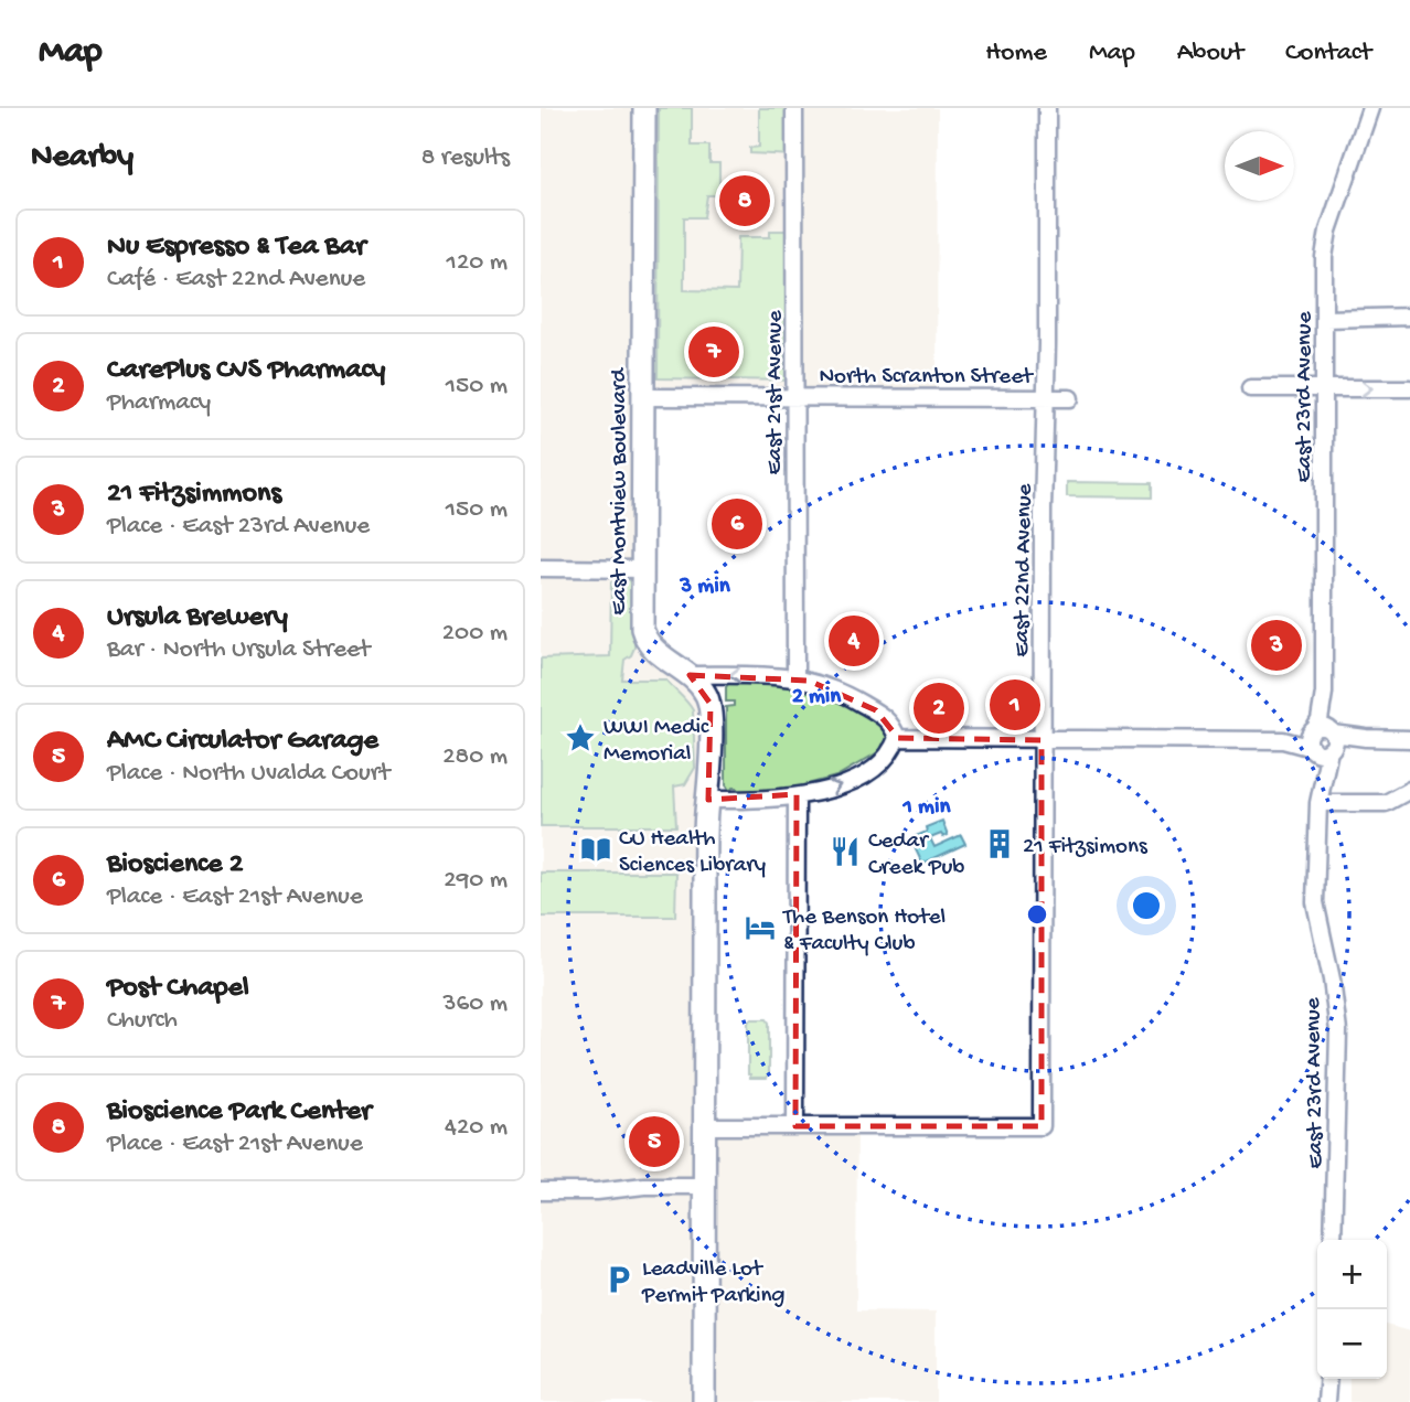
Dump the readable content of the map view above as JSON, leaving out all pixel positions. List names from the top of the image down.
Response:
{
  "streets": {
    "street": [
      "North Scranton Street",
      "East 21st Avenue",
      "East 23rd Avenue",
      "East Montview Boulevard",
      "East 22nd Avenue"
    ]
  },
  "crossings": [
    ["North Scranton Street", "East 21st Avenue"],
    ["North Scranton Street", "East Montview Boulevard"],
    ["North Scranton Street", "East 22nd Avenue"]
  ],
  "places": {
    "place": ["WWI Medic Memorial"],
    "building": ["21 Fitzsimons"],
    "library": ["CU Health Sciences Library"],
    "restaurant": ["Cedar Creek Pub"],
    "hotel": ["The Benson Hotel & Faculty Club"],
    "parking": ["Leadville Lot Permit Parking"]
  },
  "north": "right",
  "page": {
    "header": "Map",
    "nav": [
      "Home",
      "Map",
      "About",
      "Contact"
    ],
    "heading": ["Nearby", "8 results"],
    "pins": [
      "8",
      "7",
      "6",
      "4",
      "3",
      "1",
      "2",
      "5"
    ],
    "list": [
      {
        "mark": "1",
        "name": "Nu Espresso & Tea Bar",
        "note": "Café · East 22nd Avenue",
        "value": "120 m"
      },
      {
        "mark": "2",
        "name": "CarePlus CVS Pharmacy",
        "note": "Pharmacy",
        "value": "150 m"
      },
      {
        "mark": "3",
        "name": "21 Fitzsimmons",
        "note": "Place · East 23rd Avenue",
        "value": "150 m"
      },
      {
        "mark": "4",
        "name": "Ursula Brewery",
        "note": "Bar · North Ursula Street",
        "value": "200 m"
      },
      {
        "mark": "5",
        "name": "AMC Circulator Garage",
        "note": "Place · North Uvalda Court",
        "value": "280 m"
      },
      {
        "mark": "6",
        "name": "Bioscience 2",
        "note": "Place · East 21st Avenue",
        "value": "290 m"
      },
      {
        "mark": "7",
        "name": "Post Chapel",
        "note": "Church",
        "value": "360 m"
      },
      {
        "mark": "8",
        "name": "Bioscience Park Center",
        "note": "Place · East 21st Avenue",
        "value": "420 m"
      }
    ],
    "map_buttons": ["+", "−"]
  },
  "rings": ["3 min", "2 min", "1 min"]
}
